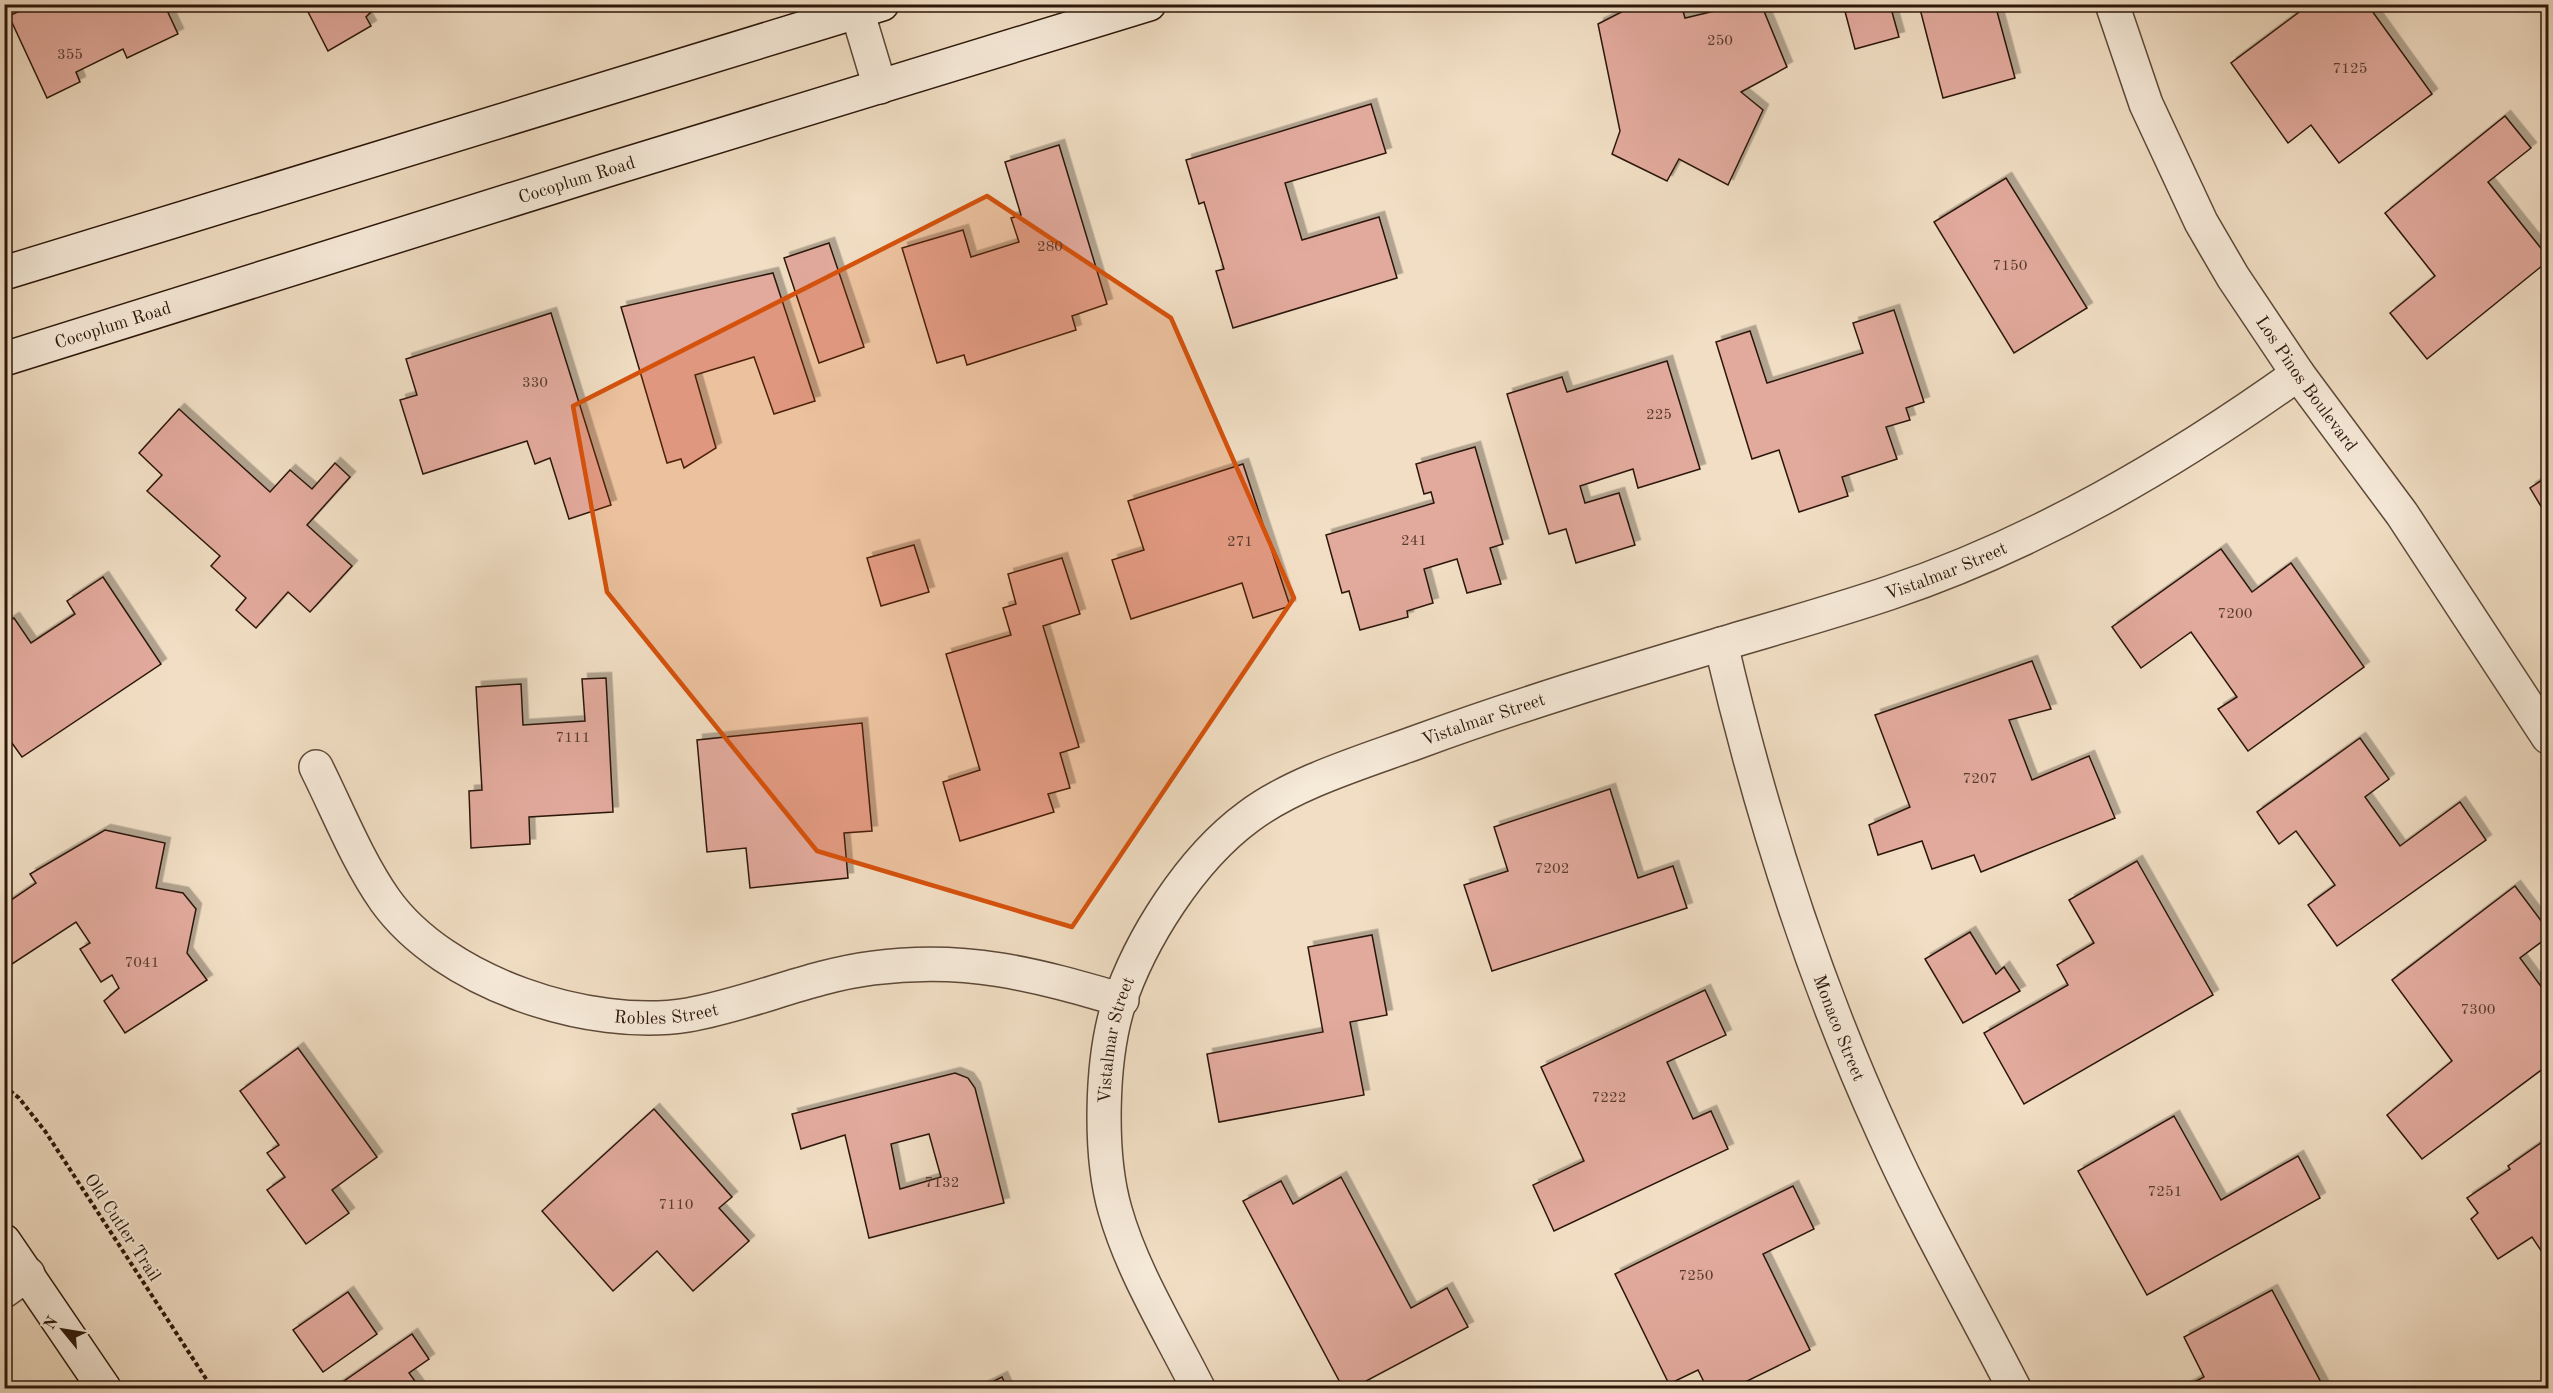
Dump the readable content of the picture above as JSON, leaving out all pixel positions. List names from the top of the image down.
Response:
{
  "streets": {
    "street": [
      "Cocoplum Road",
      "Los Pinos Boulevard",
      "Vistalmar Street",
      "Robles Street",
      "Monaco Street"
    ],
    "path": ["Old Cutler Trail"]
  },
  "crossings": [
    ["Los Pinos Boulevard", "Vistalmar Street"],
    ["Vistalmar Street", "Robles Street"],
    ["Vistalmar Street", "Monaco Street"]
  ],
  "house_numbers": [
    "250",
    "355",
    "7125",
    "280",
    "7150",
    "330",
    "225",
    "241",
    "271",
    "7200",
    "7111",
    "7207",
    "7202",
    "7041",
    "7300",
    "7222",
    "7132",
    "7251",
    "7110",
    "7250"
  ],
  "north": "top left"
}
